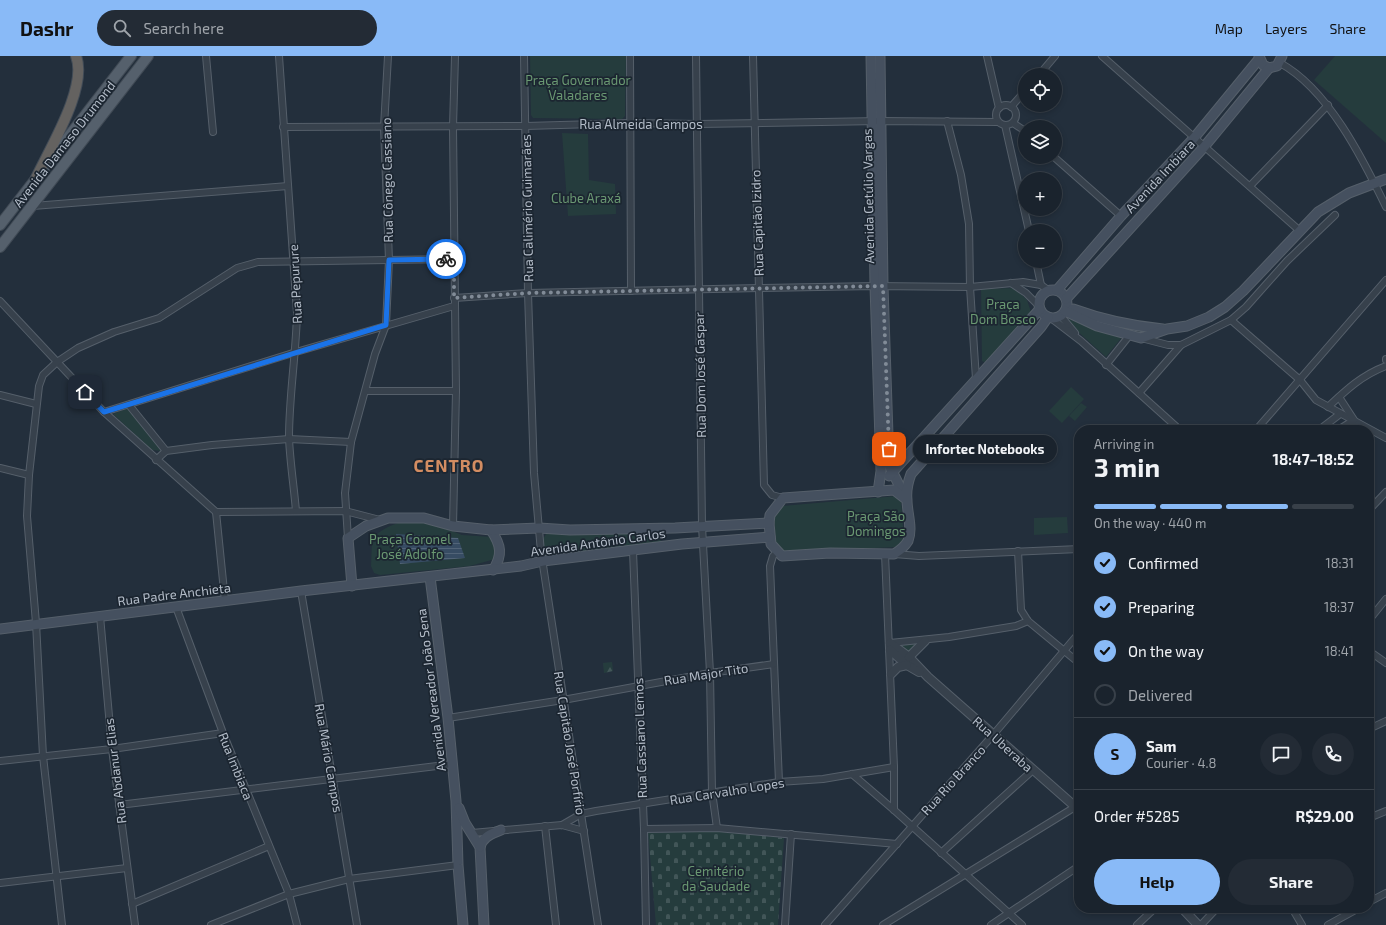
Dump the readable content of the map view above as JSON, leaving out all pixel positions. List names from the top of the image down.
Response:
{
  "streets": {
    "main road": [
      "Avenida Damaso Drumond",
      "Avenida Imbiara",
      "Avenida Getúlio Vargas",
      "Avenida Antônio Carlos",
      "Rua Padre Anchieta",
      "Avenida Vereador João Sena"
    ],
    "street": [
      "Rua Almeida Campos",
      "Rua Cônego Cassiano",
      "Rua Calimério Guimarães",
      "Rua Capitão Izidro",
      "Rua Pepurure",
      "Rua Dom José Gaspar",
      "Rua Major Tito",
      "Rua Cassiano Lemos",
      "Rua Capitão José Porfírio",
      "Rua Uberaba",
      "Rua Mário Campos",
      "Rua Imbiaca",
      "Rua Abdanur Elias",
      "Rua Rio Branco",
      "Rua Carvalho Lopes"
    ]
  },
  "crossings": [
    ["Rua Almeida Campos", "Rua Cônego Cassiano"],
    ["Rua Almeida Campos", "Avenida Getúlio Vargas"],
    ["Rua Almeida Campos", "Rua Calimério Guimarães"],
    ["Rua Almeida Campos", "Rua Capitão Izidro"],
    ["Rua Almeida Campos", "Rua Pepurure"],
    ["Rua Almeida Campos", "Rua Dom José Gaspar"],
    ["Avenida Imbiara", "Avenida Getúlio Vargas"],
    ["Rua Calimério Guimarães", "Avenida Antônio Carlos"],
    ["Rua Calimério Guimarães", "Rua Capitão José Porfírio"],
    ["Rua Dom José Gaspar", "Avenida Antônio Carlos"],
    ["Rua Dom José Gaspar", "Rua Major Tito"],
    ["Rua Dom José Gaspar", "Rua Carvalho Lopes"],
    ["Avenida Antônio Carlos", "Avenida Vereador João Sena"],
    ["Avenida Antônio Carlos", "Rua Cassiano Lemos"],
    ["Avenida Antônio Carlos", "Rua Capitão José Porfírio"],
    ["Rua Padre Anchieta", "Rua Mário Campos"],
    ["Rua Padre Anchieta", "Rua Imbiaca"],
    ["Rua Padre Anchieta", "Rua Abdanur Elias"],
    ["Rua Major Tito", "Avenida Vereador João Sena"],
    ["Rua Major Tito", "Rua Cassiano Lemos"],
    ["Rua Major Tito", "Rua Capitão José Porfírio"],
    ["Avenida Vereador João Sena", "Rua Carvalho Lopes"],
    ["Rua Cassiano Lemos", "Rua Carvalho Lopes"],
    ["Rua Capitão José Porfírio", "Rua Carvalho Lopes"],
    ["Rua Uberaba", "Rua Rio Branco"]
  ],
  "districts": ["CENTRO"],
  "parks": [
    "Praça Governador Valadares",
    "Clube Araxá",
    "Praça Dom Bosco",
    "Praça São Domingos",
    "Praça Coronel José Adolfo",
    "Cemitério da Saudade"
  ],
  "places": ["Infortec Notebooks"],
  "page": {
    "header": "Dashr",
    "search": "Search here",
    "nav": ["Map", "Layers", "Share"],
    "map_buttons": ["+", "−"],
    "heading": ["3 min", "Arriving in", "18:47–18:52"],
    "panel": [
      "Sam",
      "Courier · 4.8",
      "Order #5285",
      "R$29.00"
    ],
    "bubble": "Infortec Notebooks",
    "bar": "On the way · 440 m",
    "list": [
      ["Confirmed", "18:31"],
      ["Preparing", "18:37"],
      ["On the way", "18:41"],
      "Delivered"
    ],
    "round": "S",
    "buttons": ["Help", "Share"]
  }
}
